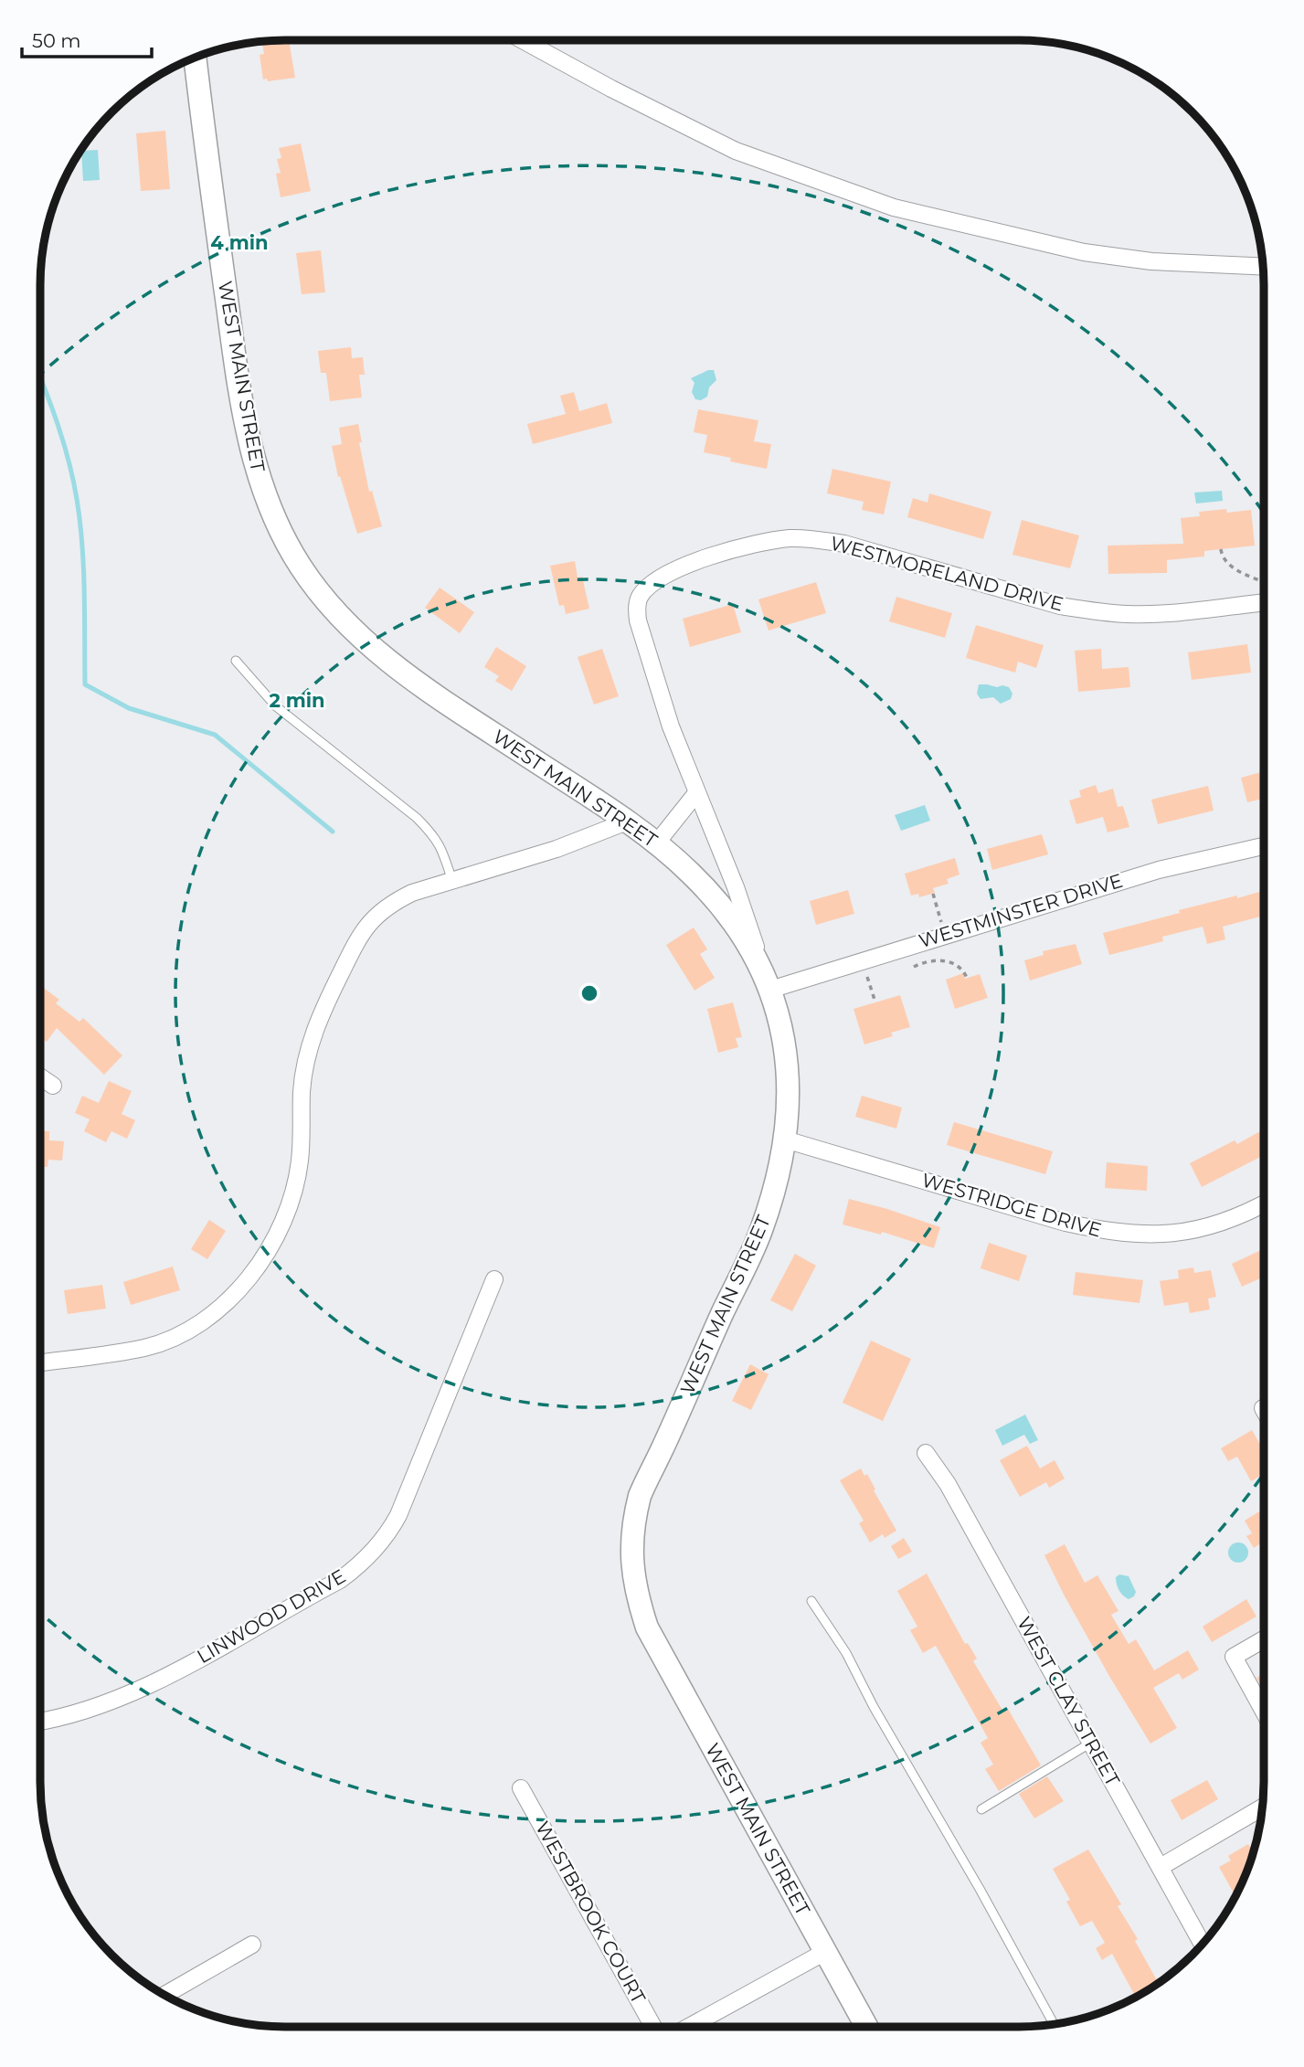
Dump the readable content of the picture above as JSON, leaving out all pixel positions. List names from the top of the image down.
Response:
{
  "streets": {
    "main road": ["WEST MAIN STREET"],
    "street": [
      "WESTMORELAND DRIVE",
      "WESTMINSTER DRIVE",
      "WESTRIDGE DRIVE",
      "LINWOOD DRIVE",
      "WEST CLAY STREET",
      "WESTBROOK COURT"
    ]
  },
  "crossings": [
    ["WEST MAIN STREET", "WESTMORELAND DRIVE"],
    ["WEST MAIN STREET", "WESTMINSTER DRIVE"],
    ["WEST MAIN STREET", "WESTRIDGE DRIVE"]
  ],
  "scale_bar": "50 m",
  "rings": ["4 min", "2 min"]
}
